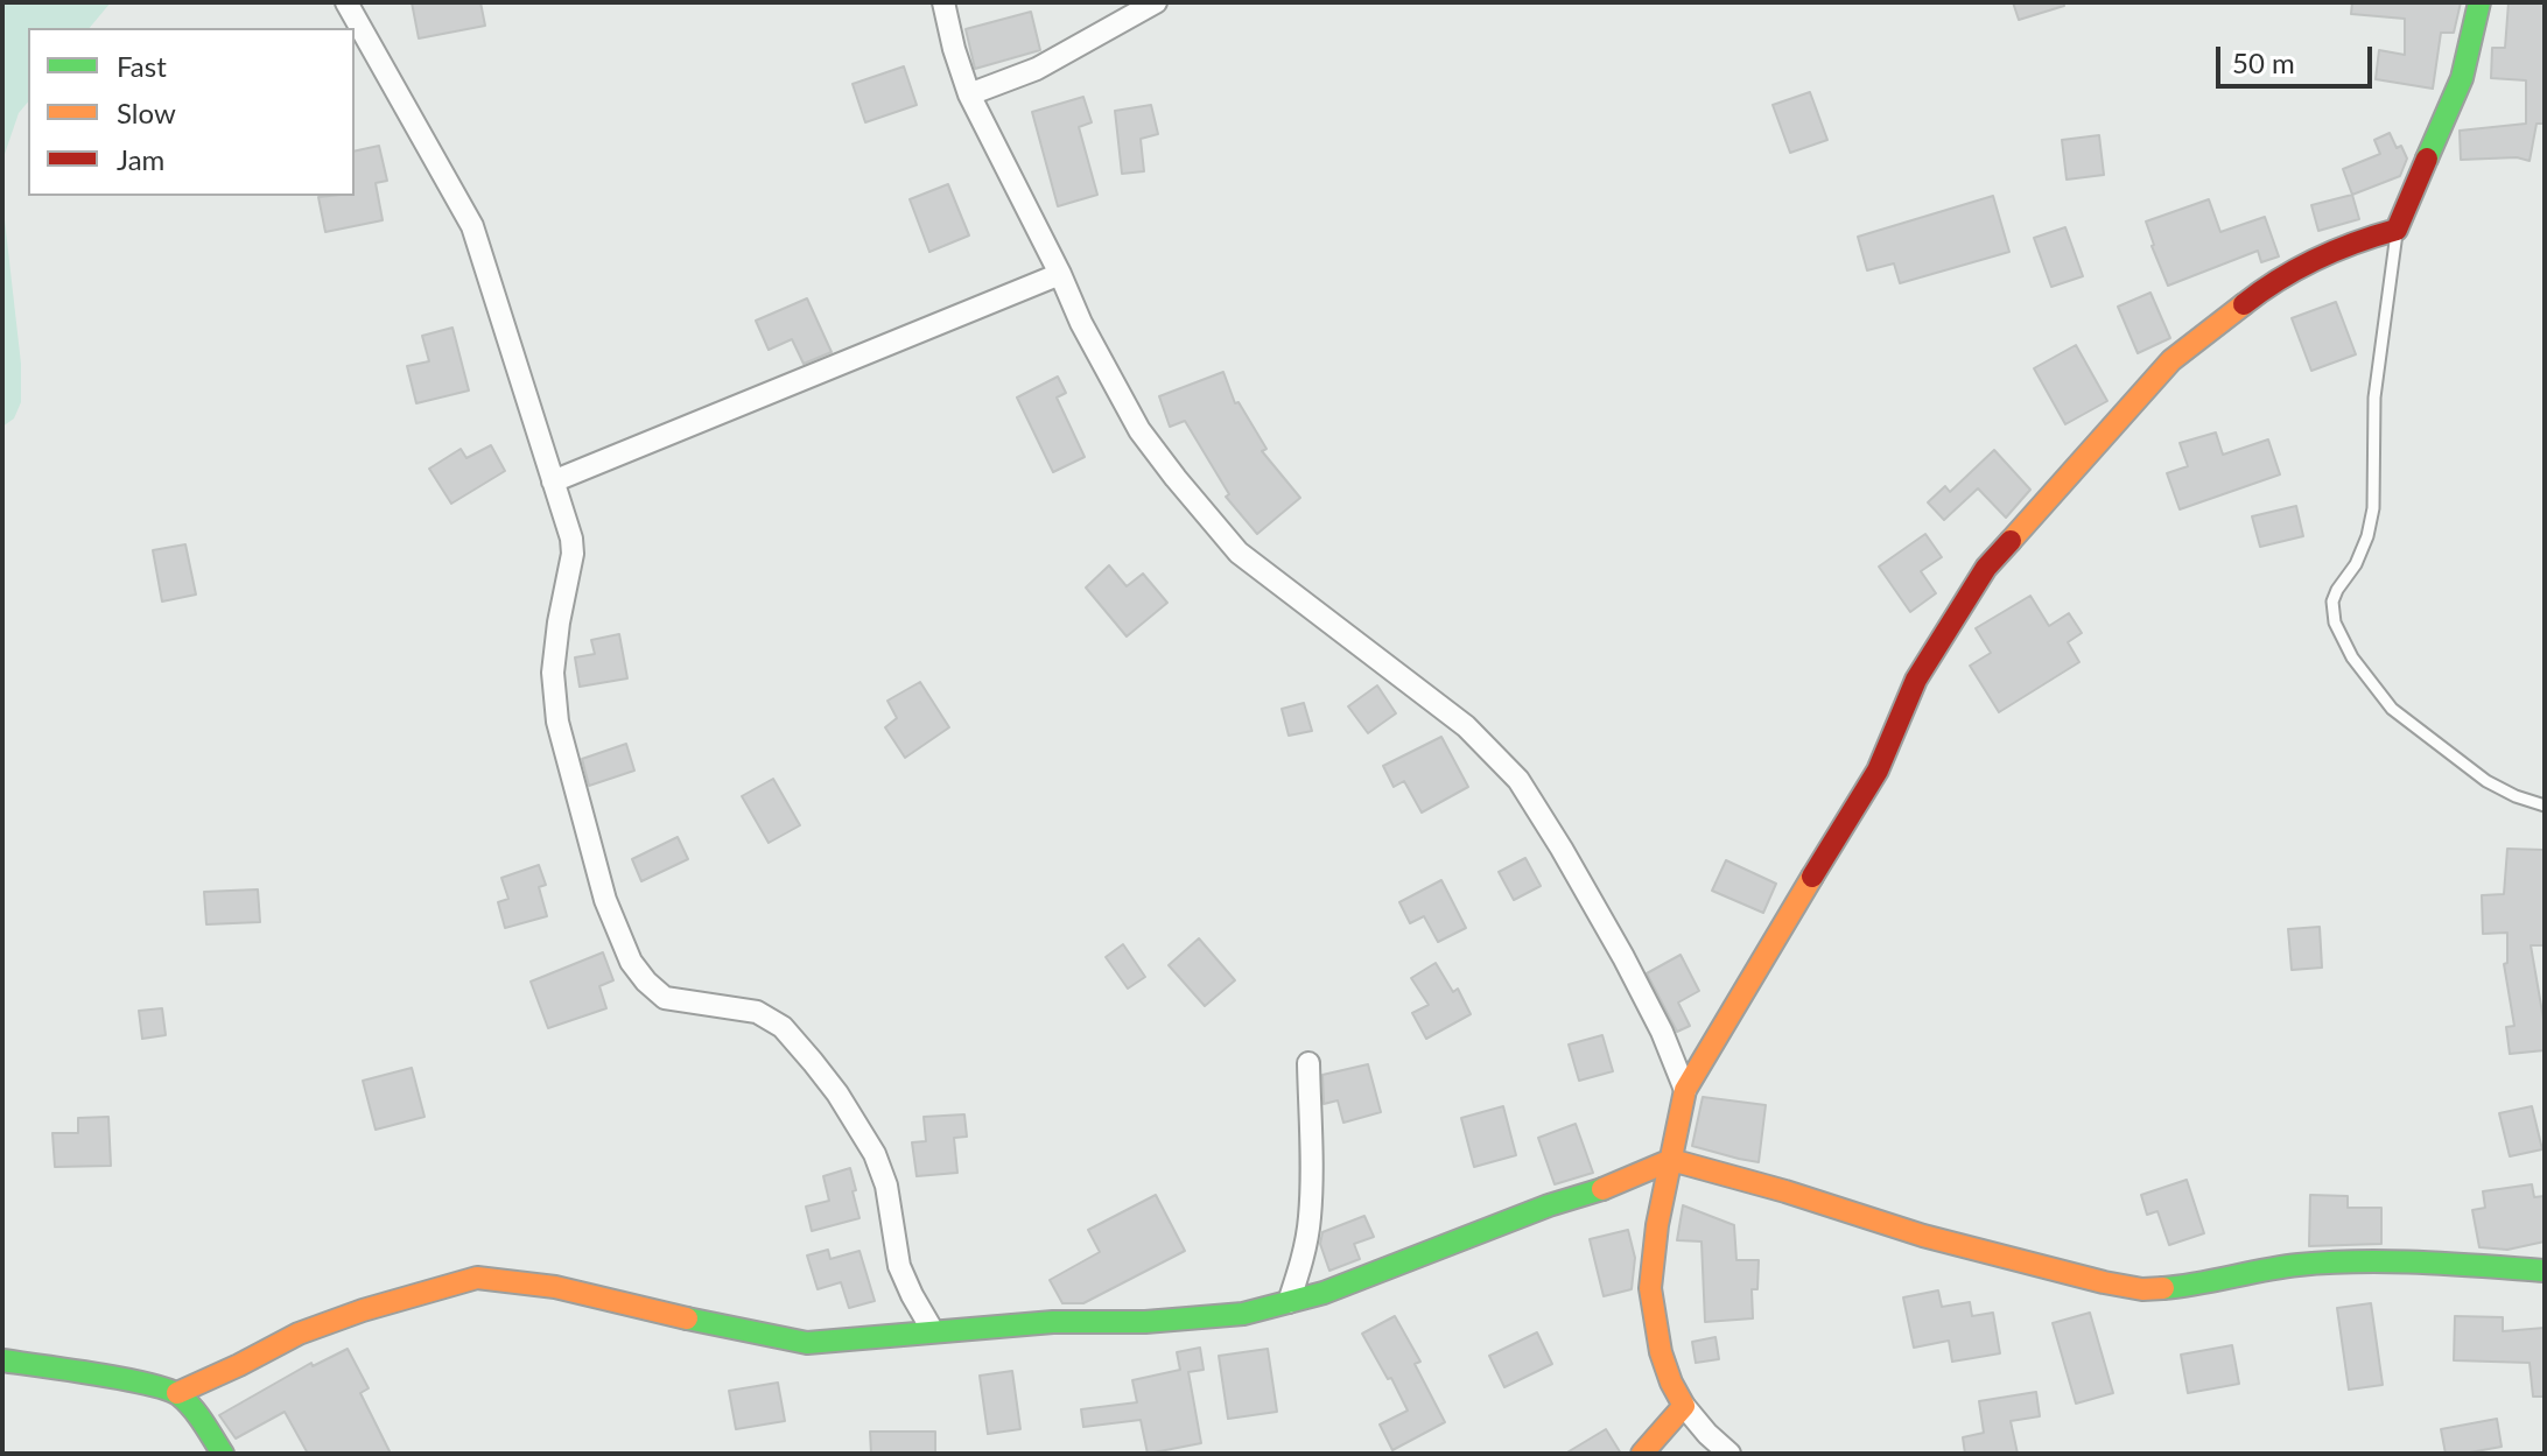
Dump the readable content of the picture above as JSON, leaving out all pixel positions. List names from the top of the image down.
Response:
{
  "legend": ["Fast", "Slow", "Jam"],
  "scale_bar": "50 m"
}
